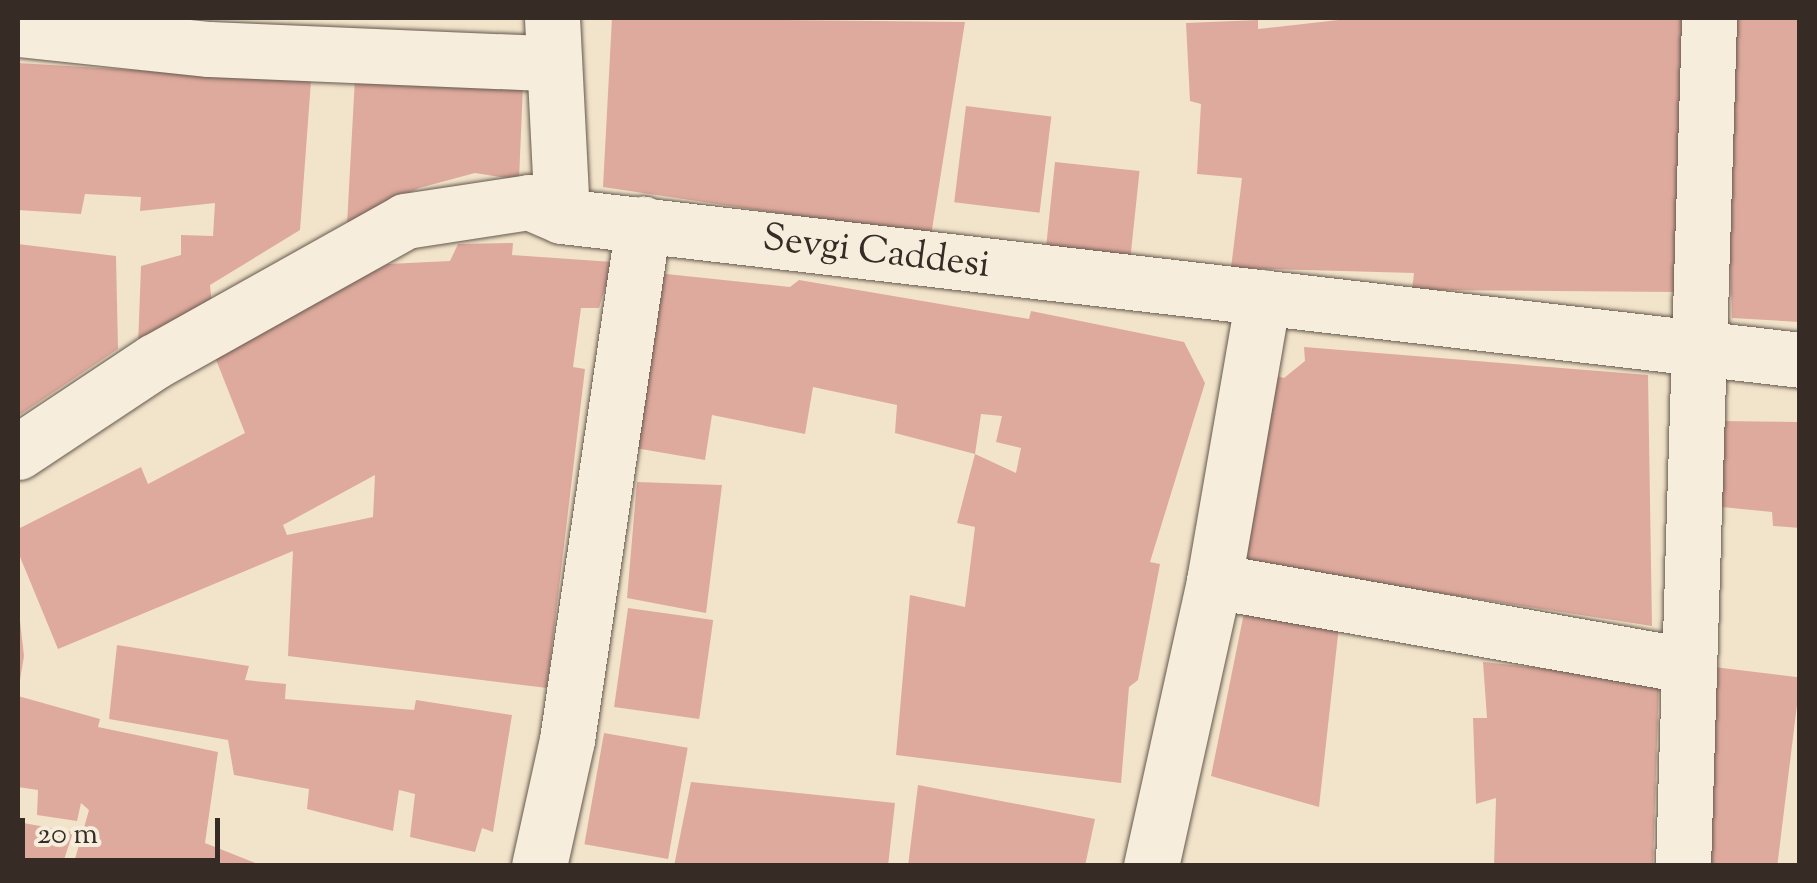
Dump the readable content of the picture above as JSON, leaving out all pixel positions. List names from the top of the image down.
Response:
{
  "streets": {
    "street": ["Sevgi Caddesi"]
  },
  "scale_bar": "20 m"
}
